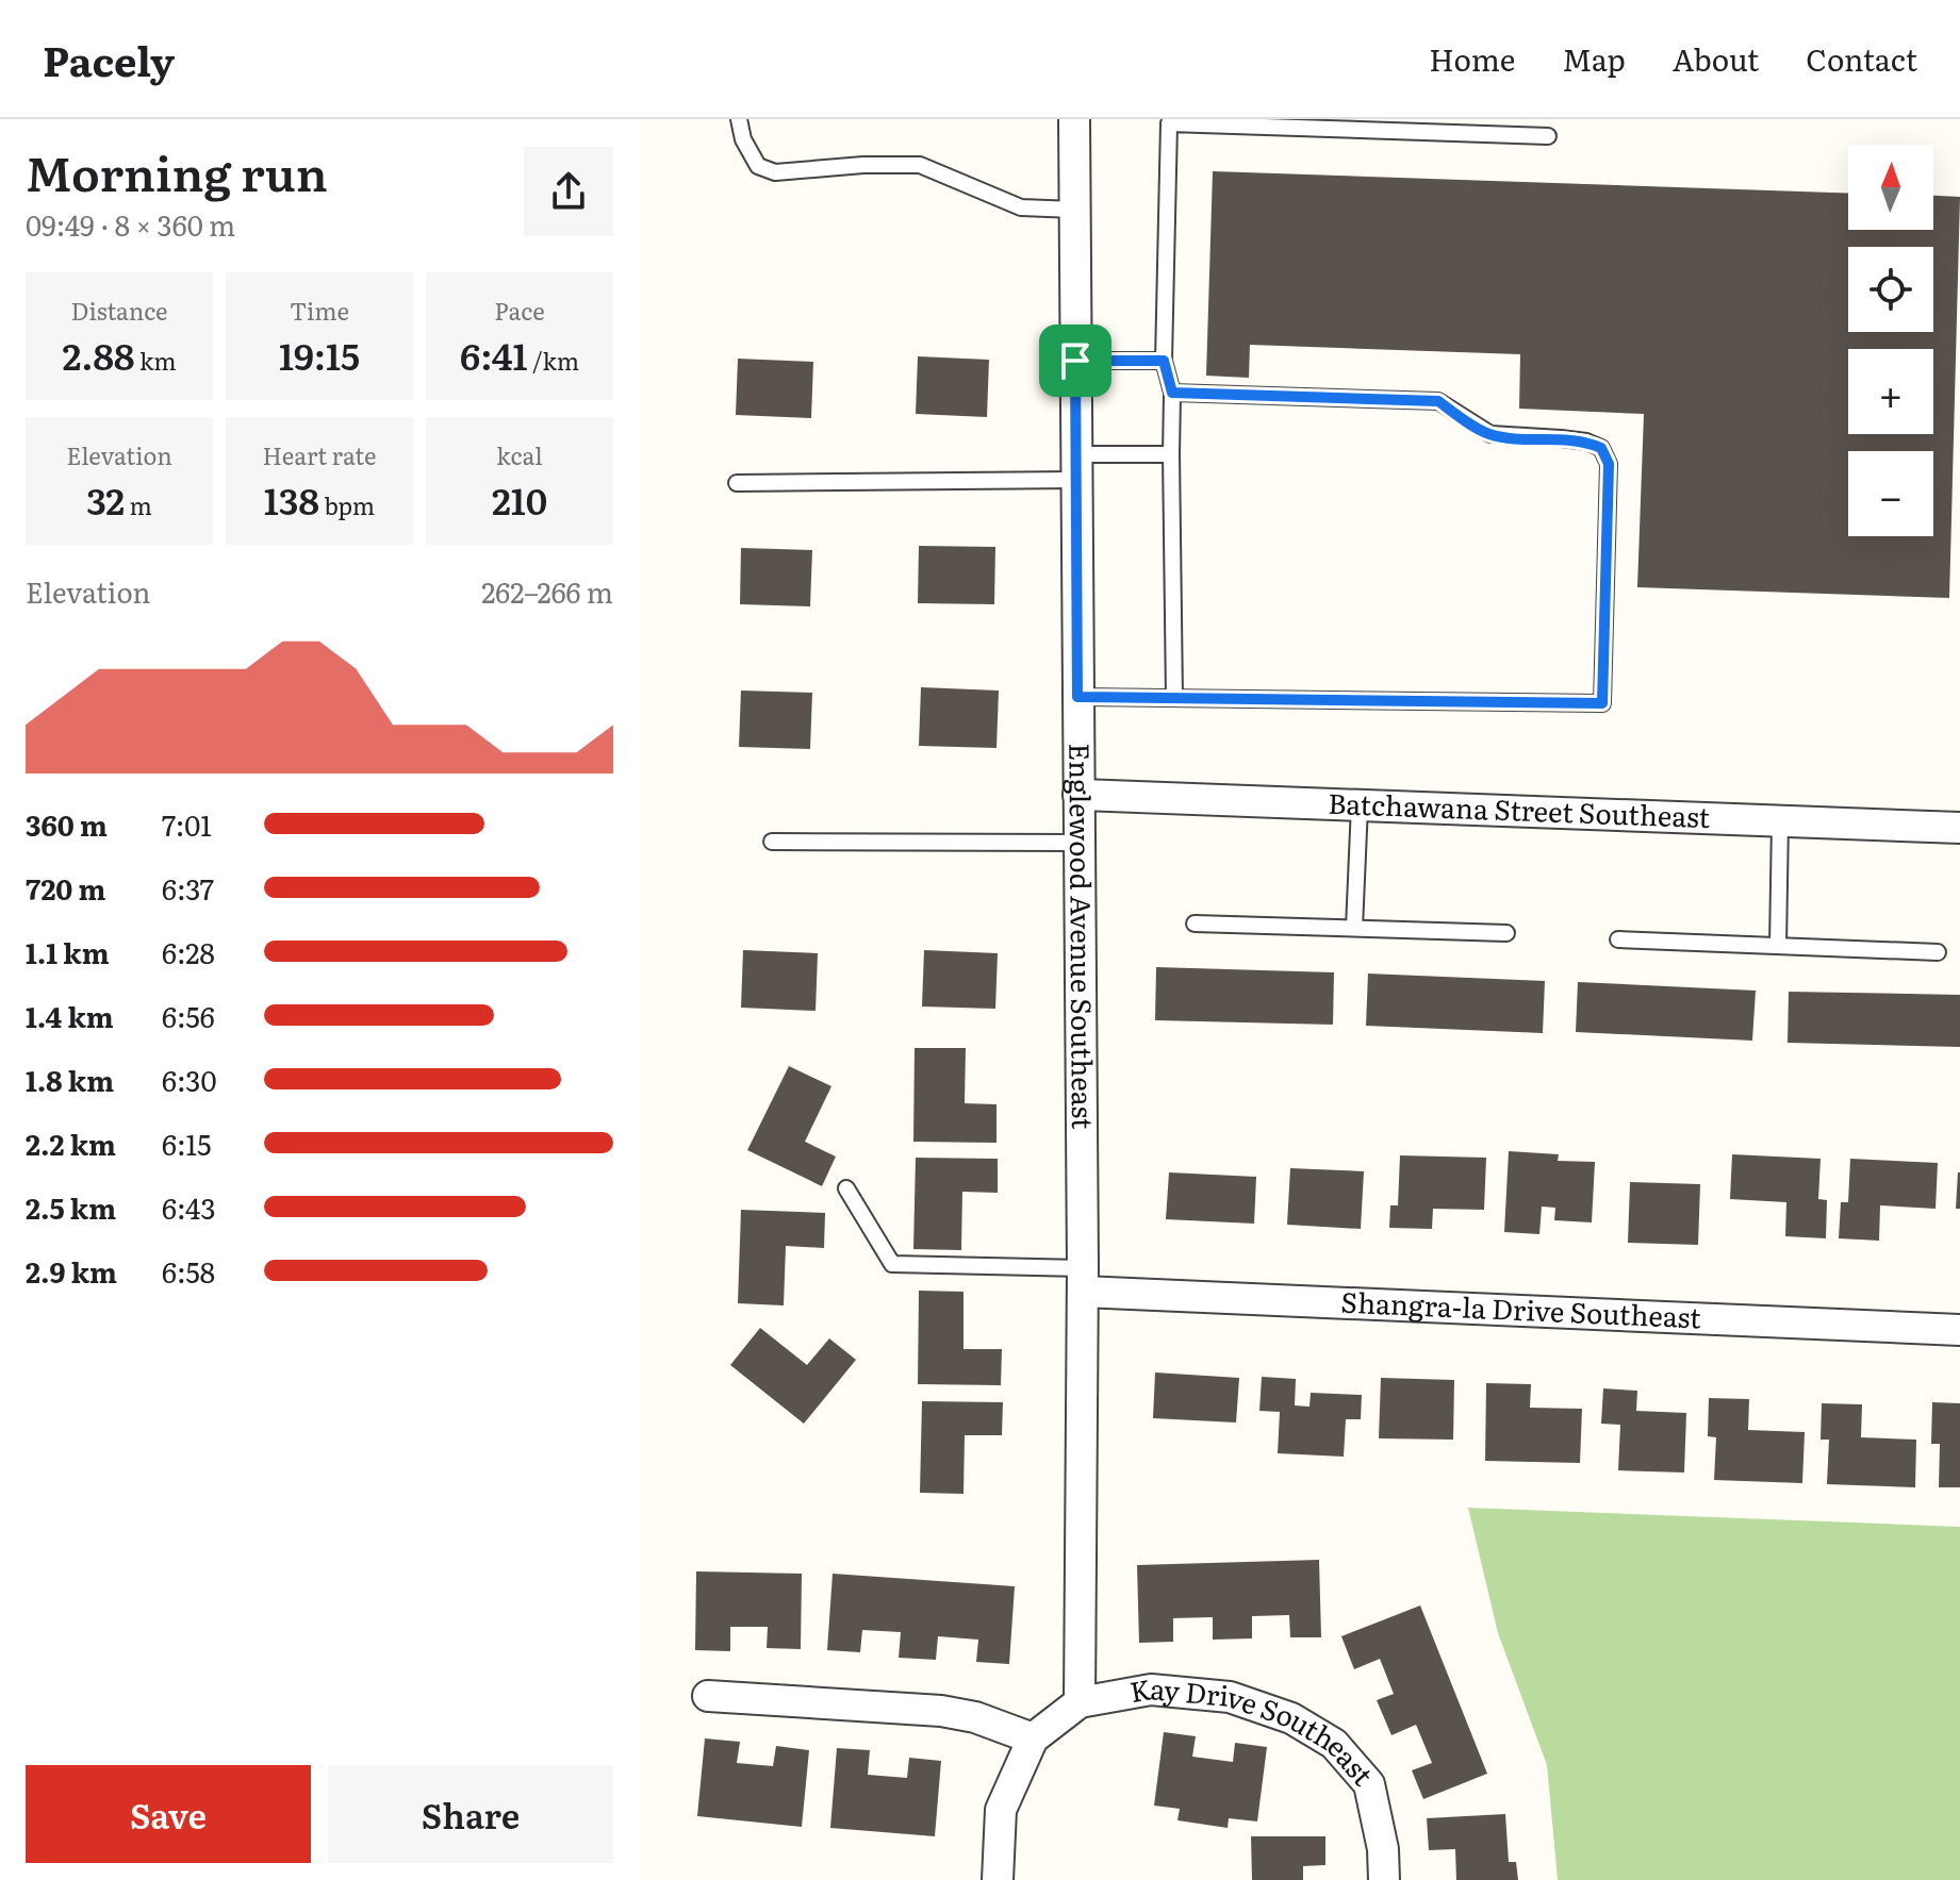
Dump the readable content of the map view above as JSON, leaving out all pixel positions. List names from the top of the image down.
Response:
{
  "streets": {
    "street": [
      "Batchawana Street Southeast",
      "Englewood Avenue Southeast",
      "Shangra-la Drive Southeast",
      "Kay Drive Southeast"
    ]
  },
  "crossings": [
    ["Batchawana Street Southeast", "Englewood Avenue Southeast"],
    ["Englewood Avenue Southeast", "Shangra-la Drive Southeast"],
    ["Englewood Avenue Southeast", "Kay Drive Southeast"]
  ],
  "north": "top",
  "page": {
    "header": "Pacely",
    "nav": [
      "Home",
      "Map",
      "About",
      "Contact"
    ],
    "heading": ["Morning run", "09:49 · 8 × 360 m"],
    "map_buttons": ["+", "−"],
    "stats": [
      ["Distance", "2.88 km"],
      ["Time", "19:15"],
      ["Pace", "6:41 /km"],
      ["Elevation", "32 m"],
      ["Heart rate", "138 bpm"],
      ["kcal", "210"]
    ],
    "chart": ["Elevation", "262–266 m"],
    "list": [
      {
        "name": "360 m",
        "note": "7:01"
      },
      {
        "name": "720 m",
        "note": "6:37"
      },
      {
        "name": "1.1 km",
        "note": "6:28"
      },
      {
        "name": "1.4 km",
        "note": "6:56"
      },
      {
        "name": "1.8 km",
        "note": "6:30"
      },
      {
        "name": "2.2 km",
        "note": "6:15"
      },
      {
        "name": "2.5 km",
        "note": "6:43"
      },
      {
        "name": "2.9 km",
        "note": "6:58"
      }
    ],
    "buttons": ["Save", "Share"]
  }
}
